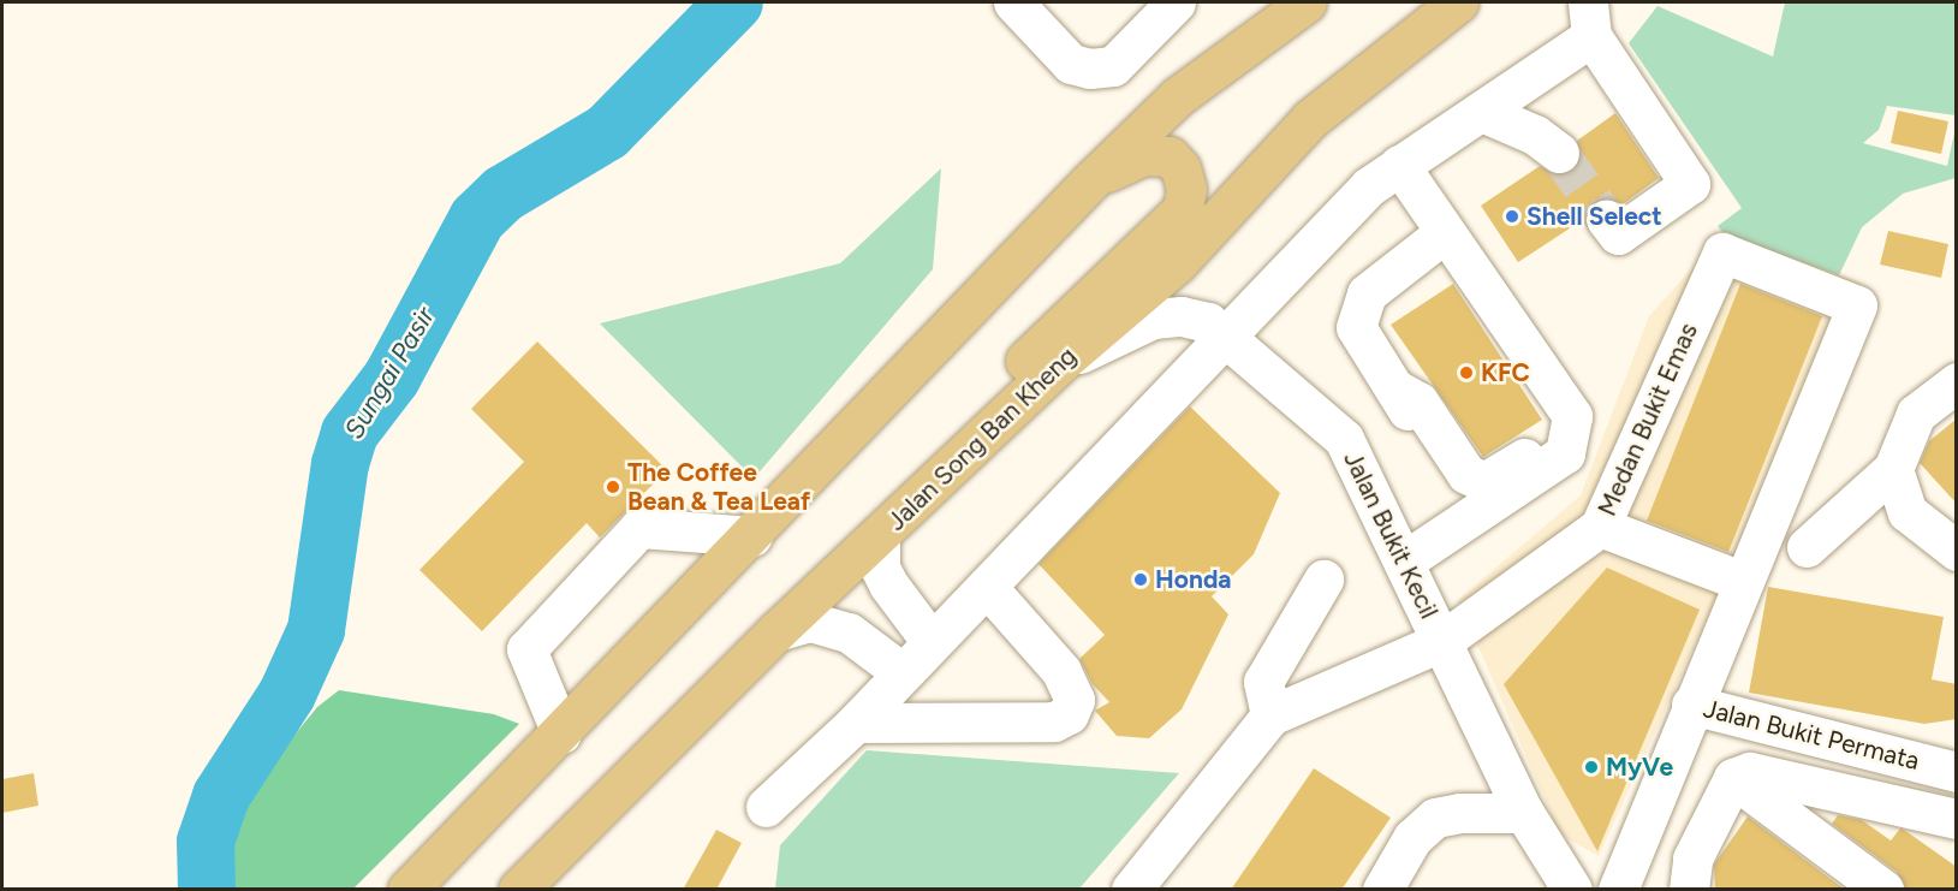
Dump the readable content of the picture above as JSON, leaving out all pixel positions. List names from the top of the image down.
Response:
{
  "streets": {
    "main road": ["Jalan Song Ban Kheng"],
    "street": ["Medan Bukit Emas", "Jalan Bukit Kecil", "Jalan Bukit Permata"]
  },
  "crossings": [
    ["Medan Bukit Emas", "Jalan Bukit Kecil"],
    ["Jalan Song Ban Kheng", "Jalan Bukit Kecil"]
  ],
  "water": ["Sungai Pasir"],
  "places": [
    "Shell Select",
    "KFC",
    "The Coffee Bean & Tea Leaf",
    "Honda",
    "MyVe"
  ]
}
